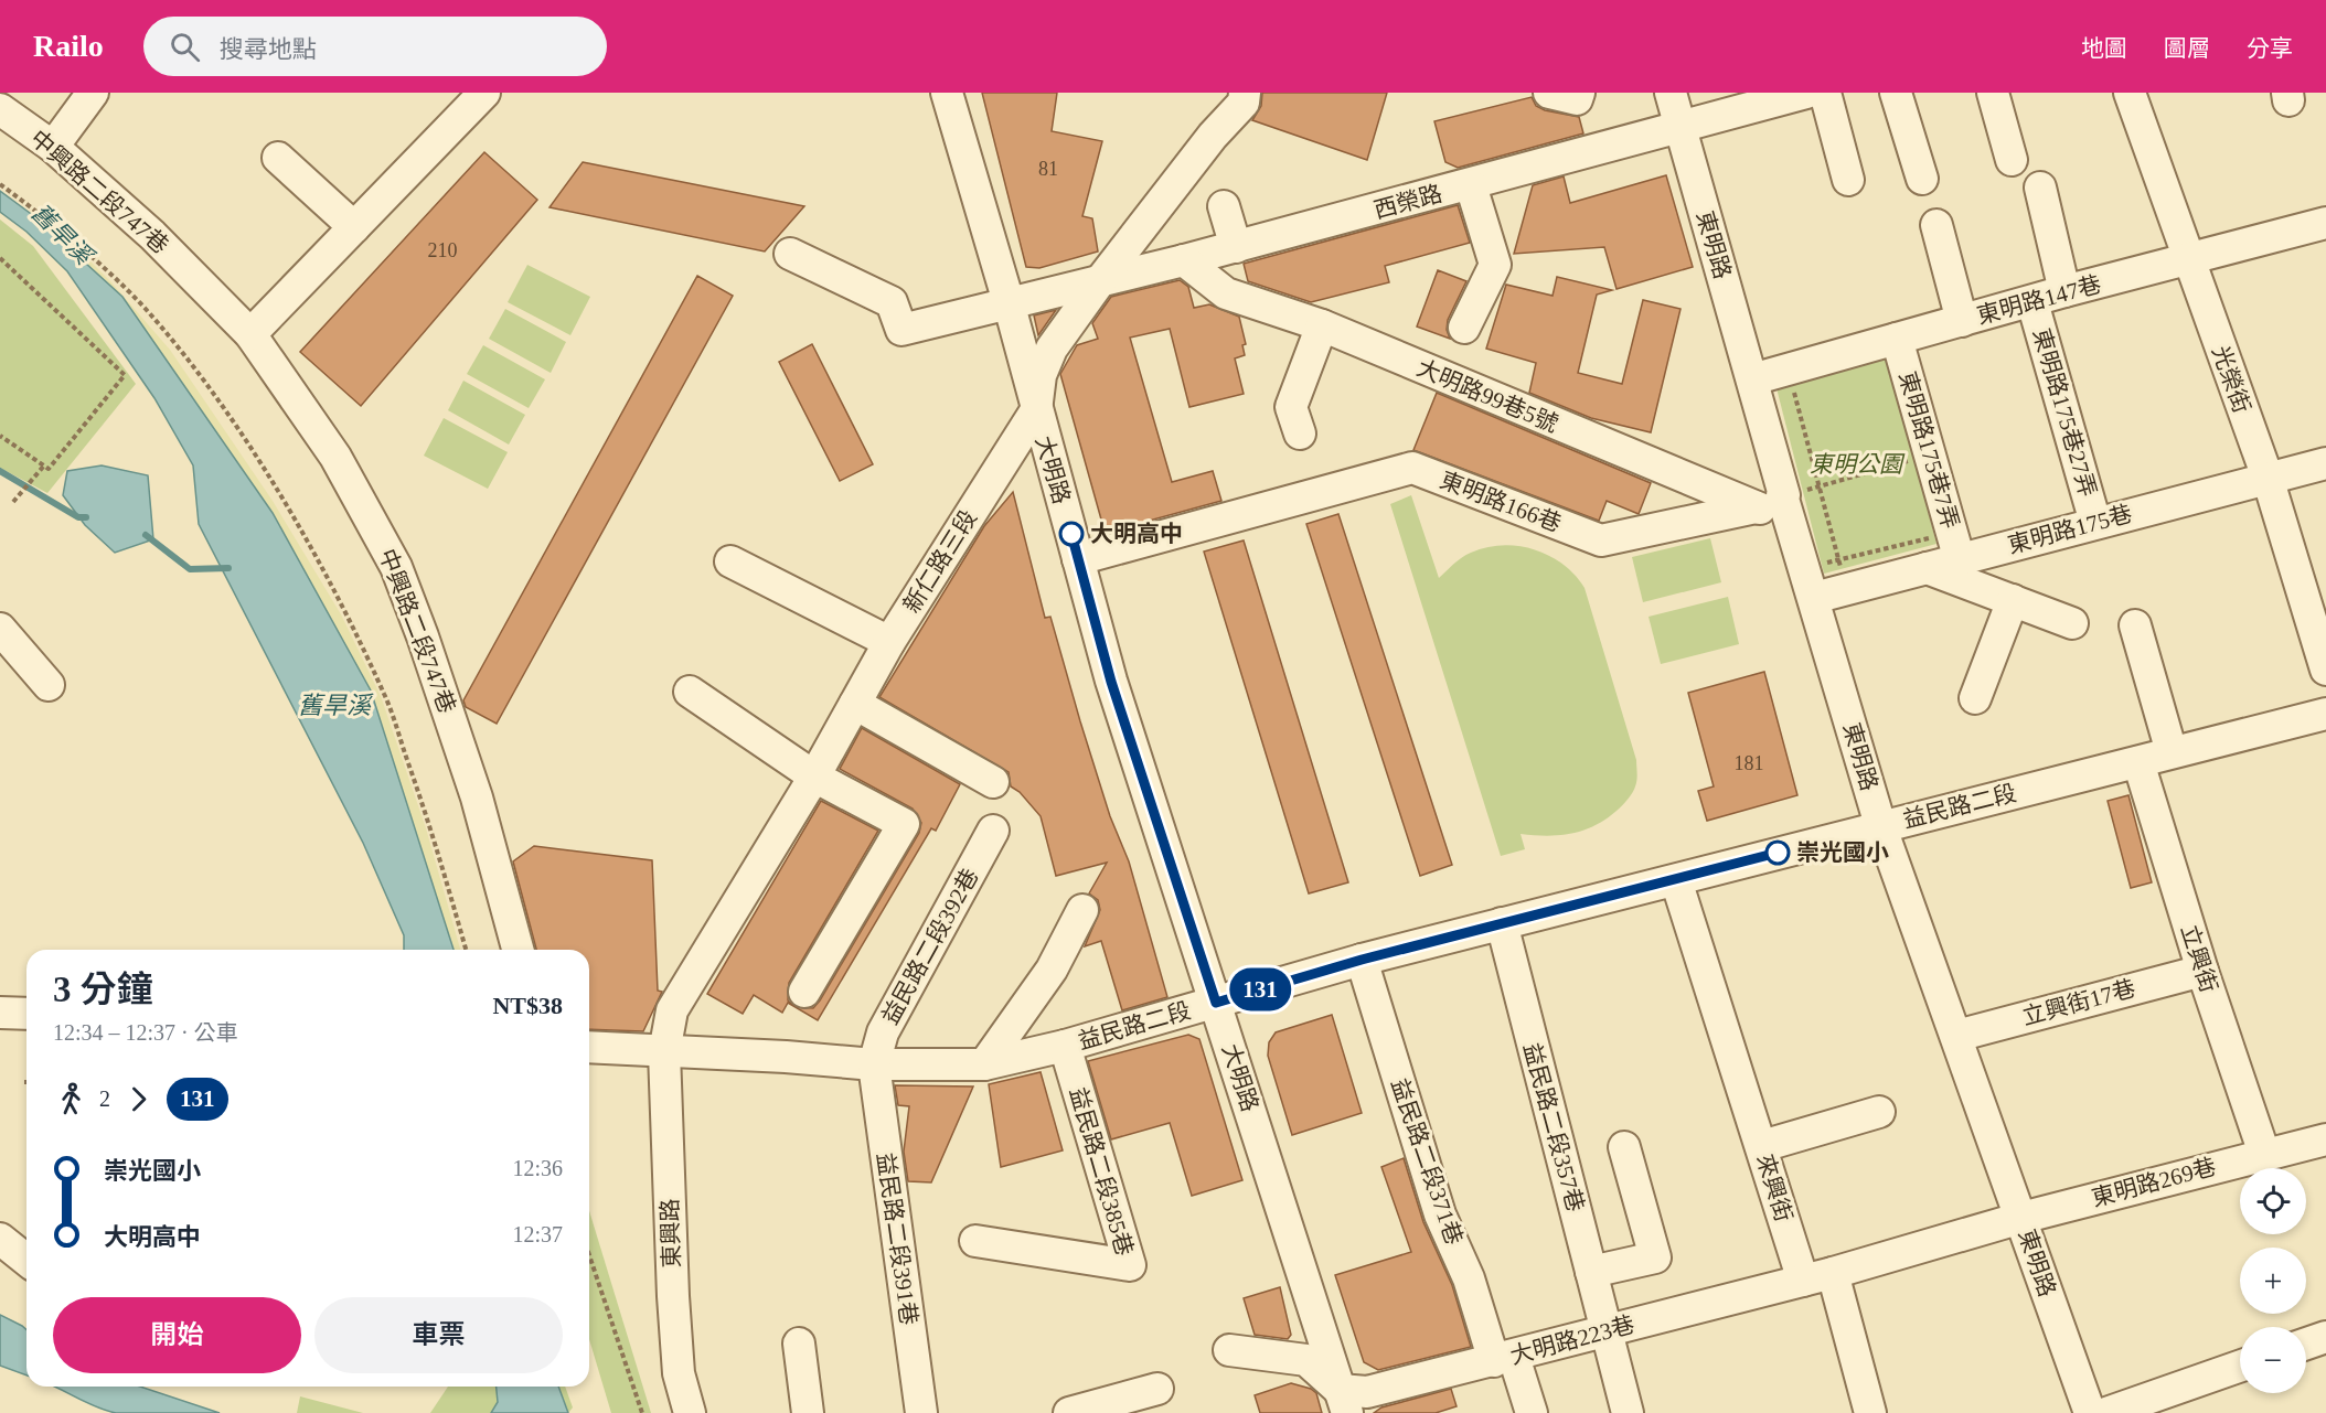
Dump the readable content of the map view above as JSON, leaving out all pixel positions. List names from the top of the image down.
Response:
{
  "streets": {
    "street": [
      "中興路二段747巷",
      "西榮路",
      "東明路",
      "東明路147巷",
      "光榮街",
      "大明路99巷5號",
      "東明路175巷27弄",
      "東明路175巷7弄",
      "大明路",
      "東明路166巷",
      "東明路175巷",
      "新仁路三段",
      "益民路二段",
      "益民路二段392巷",
      "立興街",
      "立興街17巷",
      "益民路二段357巷",
      "益民路二段371巷",
      "益民路二段385巷",
      "東明路269巷",
      "來興街",
      "東興路",
      "益民路二段391巷",
      "大明路223巷"
    ]
  },
  "crossings": [
    ["西榮路", "東明路"],
    ["西榮路", "大明路99巷5號"],
    ["西榮路", "大明路"],
    ["西榮路", "新仁路三段"],
    ["東明路", "東明路147巷"],
    ["東明路", "大明路99巷5號"],
    ["東明路", "東明路166巷"],
    ["東明路", "東明路175巷"],
    ["東明路", "益民路二段"],
    ["東明路", "立興街17巷"],
    ["東明路", "東明路269巷"],
    ["東明路147巷", "光榮街"],
    ["東明路147巷", "東明路175巷27弄"],
    ["東明路147巷", "東明路175巷7弄"],
    ["光榮街", "東明路175巷"],
    ["大明路99巷5號", "東明路166巷"],
    ["東明路175巷27弄", "東明路175巷"],
    ["東明路175巷7弄", "東明路175巷"],
    ["大明路", "東明路166巷"],
    ["大明路", "新仁路三段"],
    ["大明路", "益民路二段"],
    ["大明路", "大明路223巷"],
    ["新仁路三段", "益民路二段"],
    ["新仁路三段", "東興路"],
    ["益民路二段", "益民路二段392巷"],
    ["益民路二段", "立興街"],
    ["益民路二段", "益民路二段357巷"],
    ["益民路二段", "益民路二段371巷"],
    ["益民路二段", "益民路二段385巷"],
    ["益民路二段", "來興街"],
    ["益民路二段", "東興路"],
    ["益民路二段", "益民路二段391巷"],
    ["益民路二段392巷", "益民路二段391巷"],
    ["立興街", "立興街17巷"],
    ["立興街", "東明路269巷"],
    ["益民路二段357巷", "大明路223巷"],
    ["益民路二段371巷", "大明路223巷"],
    ["來興街", "大明路223巷"]
  ],
  "water": ["舊旱溪"],
  "parks": ["東明公園"],
  "places": ["大明高中", "崇光國小"],
  "lines": ["bus line 131"],
  "house_numbers": ["81", "210", "181"],
  "page": {
    "header": "Railo",
    "search": "搜尋地點",
    "nav": ["地圖", "圖層", "分享"],
    "on_map": "131",
    "heading": ["3 分鐘", "12:34 – 12:37 · 公車", "NT$38"],
    "legs": ["2", "131"],
    "list": [
      {
        "name": "崇光國小",
        "value": "12:36"
      },
      {
        "name": "大明高中",
        "value": "12:37"
      }
    ],
    "map_buttons": ["+", "−"],
    "buttons": ["開始", "車票"]
  }
}
